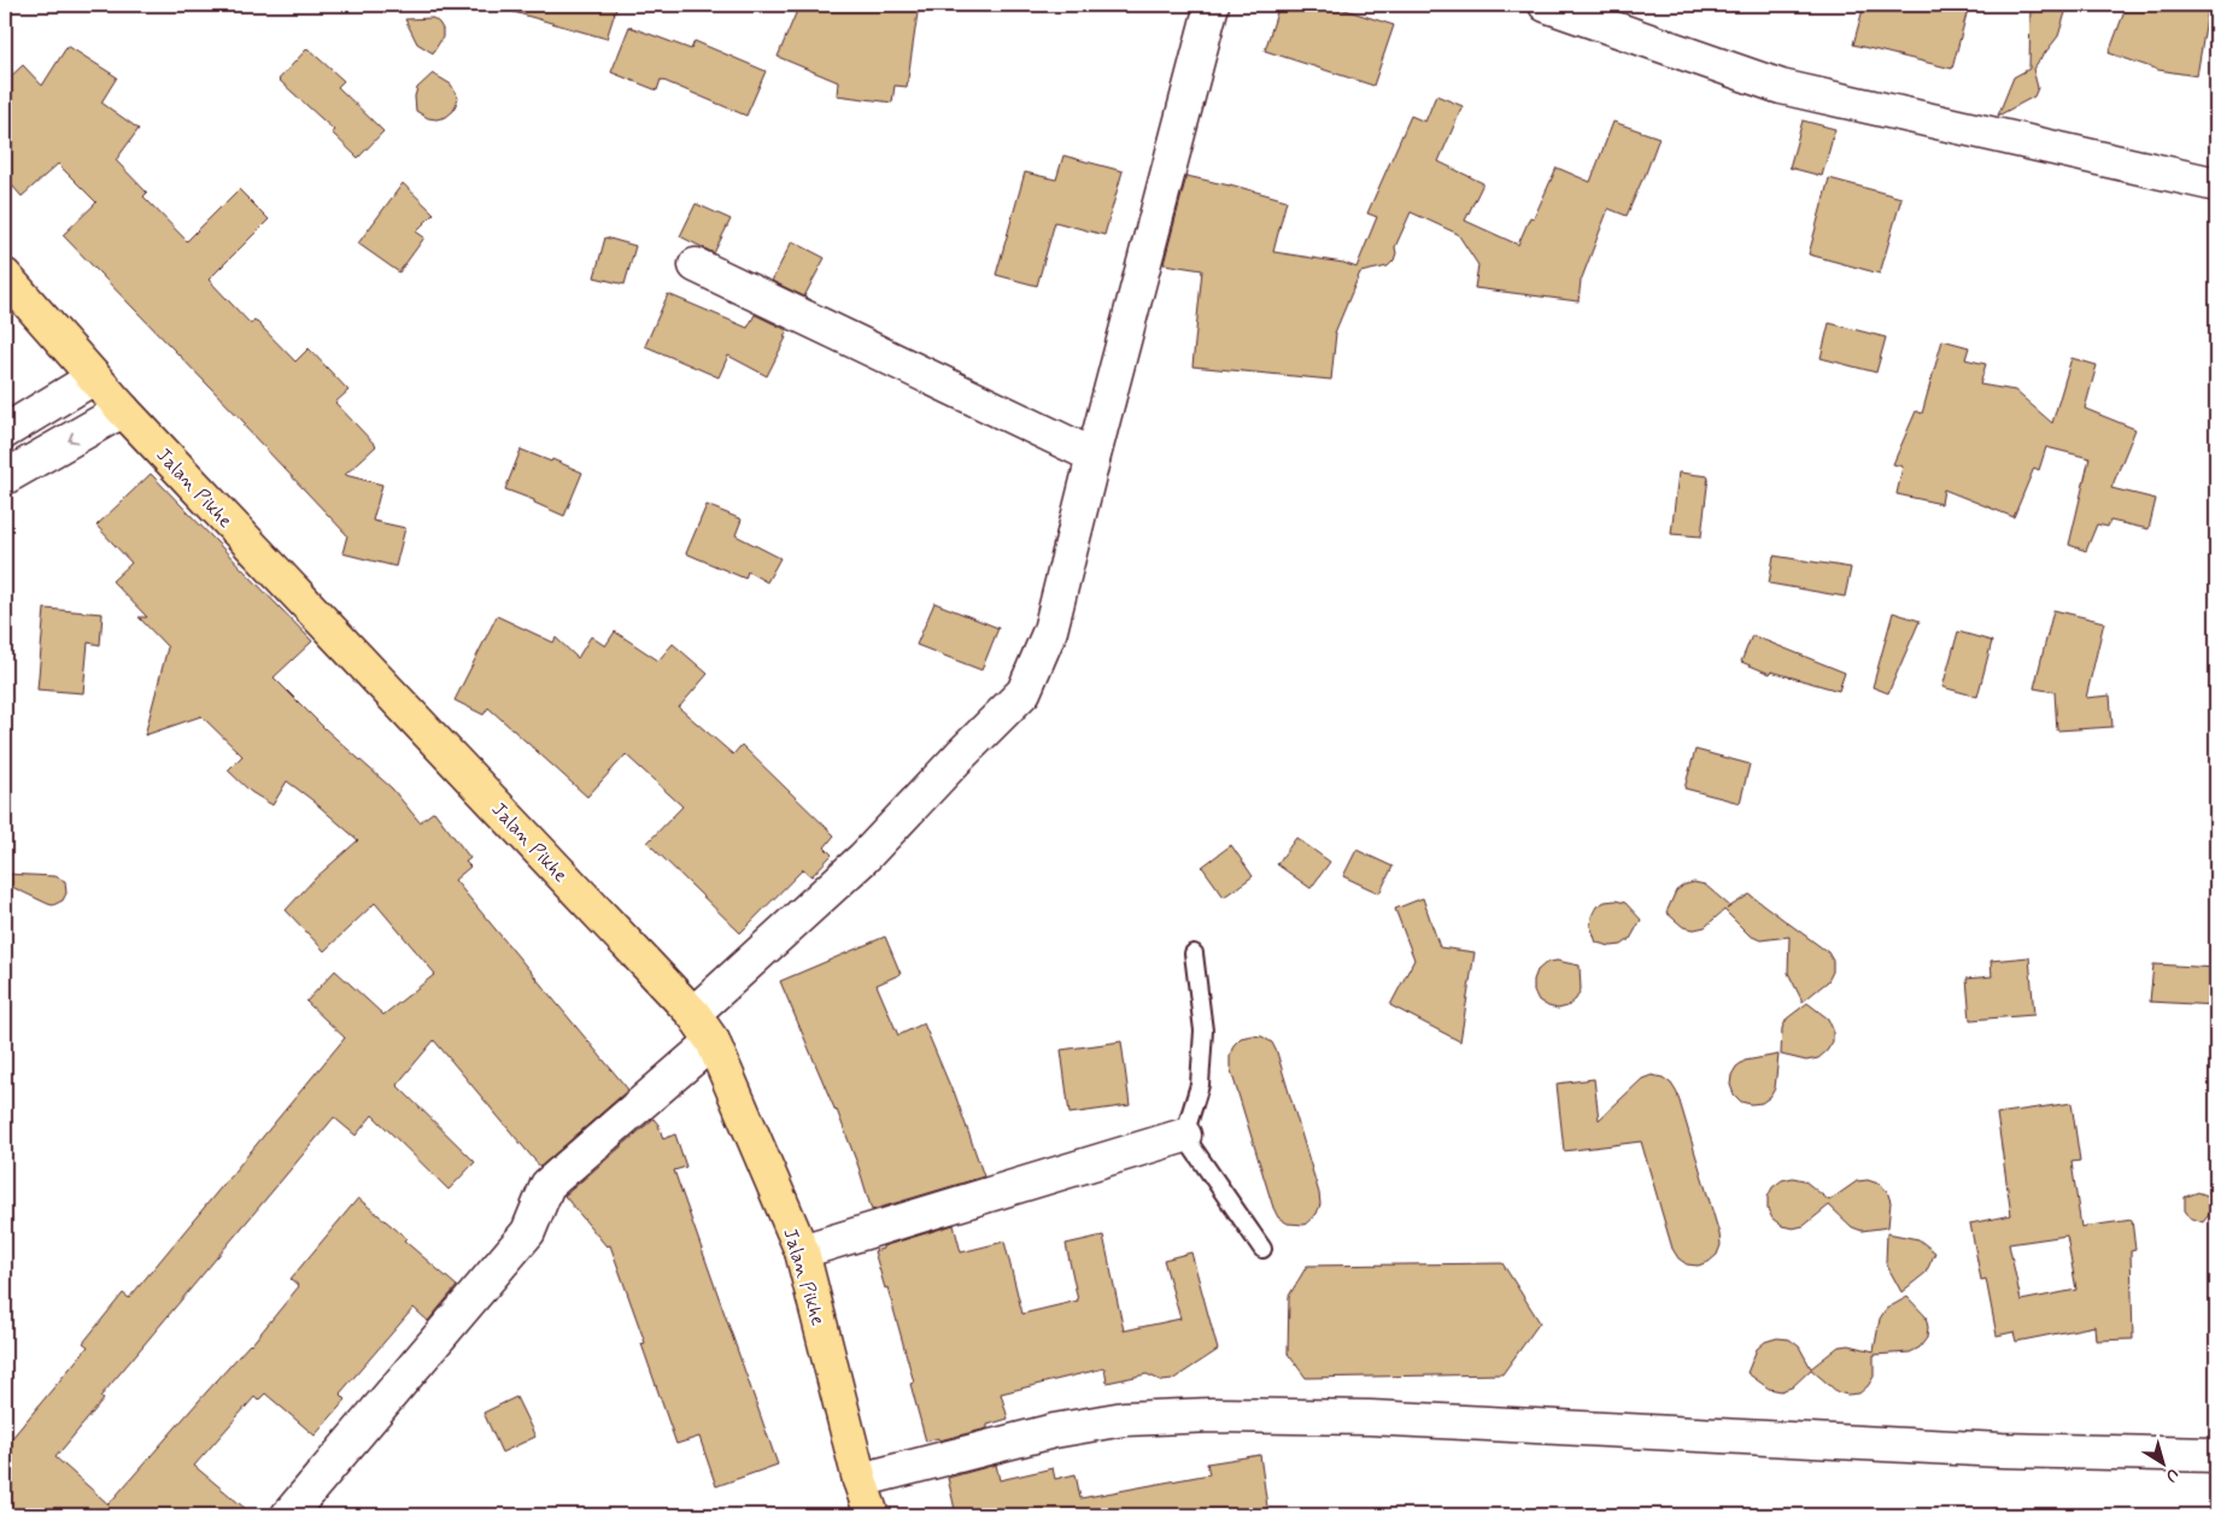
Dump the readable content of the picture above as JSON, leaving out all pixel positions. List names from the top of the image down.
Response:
{
  "streets": {
    "highway": ["Jalan Pikhe"]
  },
  "north": "bottom right"
}
